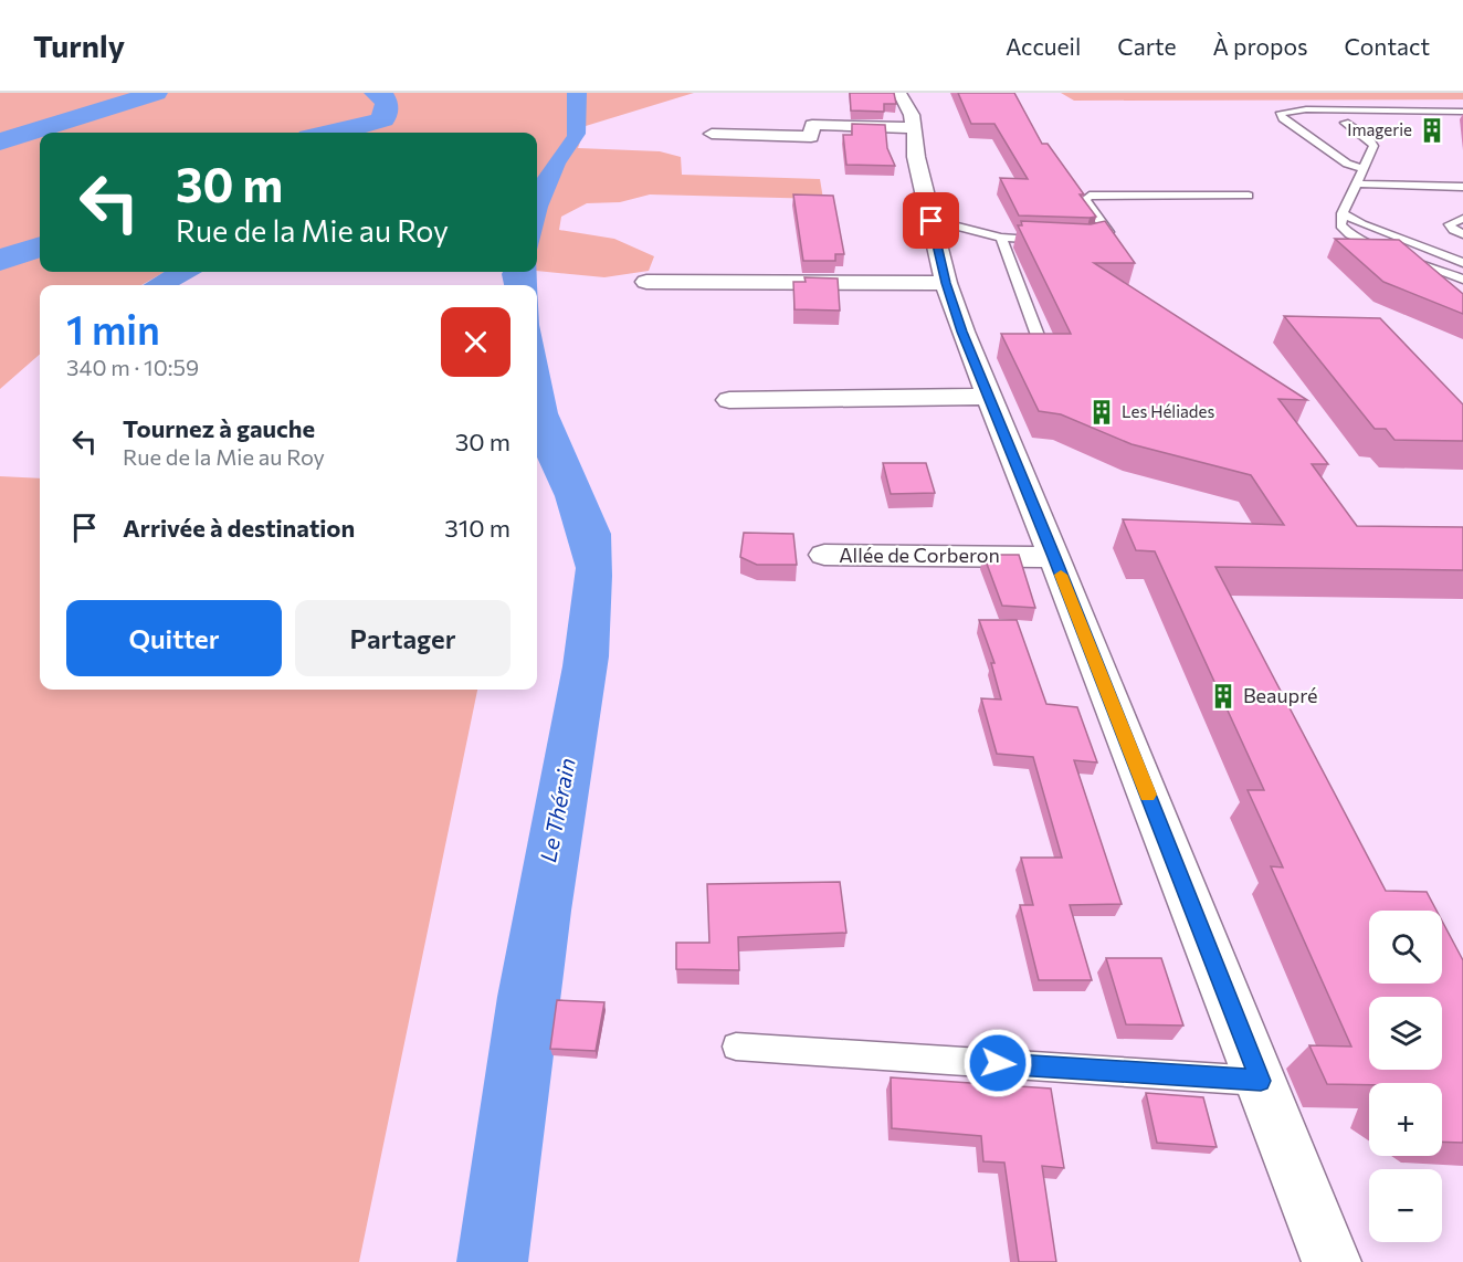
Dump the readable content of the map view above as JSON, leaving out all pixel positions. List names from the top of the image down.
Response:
{
  "streets": {
    "street": ["Allée de Corberon"]
  },
  "water": ["Le Thérain"],
  "places": {
    "building": ["Imagerie", "Les Héliades", "Beaupré"]
  },
  "page": {
    "header": "Turnly",
    "nav": [
      "Accueil",
      "Carte",
      "À propos",
      "Contact"
    ],
    "turn": ["30 m", "Rue de la Mie au Roy"],
    "heading": ["1 min", "340 m · 10:59"],
    "list": [
      {
        "name": "Tournez à gauche",
        "note": "Rue de la Mie au Roy",
        "value": "30 m"
      },
      {
        "name": "Arrivée à destination",
        "value": "310 m"
      }
    ],
    "buttons": ["Quitter", "Partager"],
    "map_buttons": ["+", "−"]
  }
}
